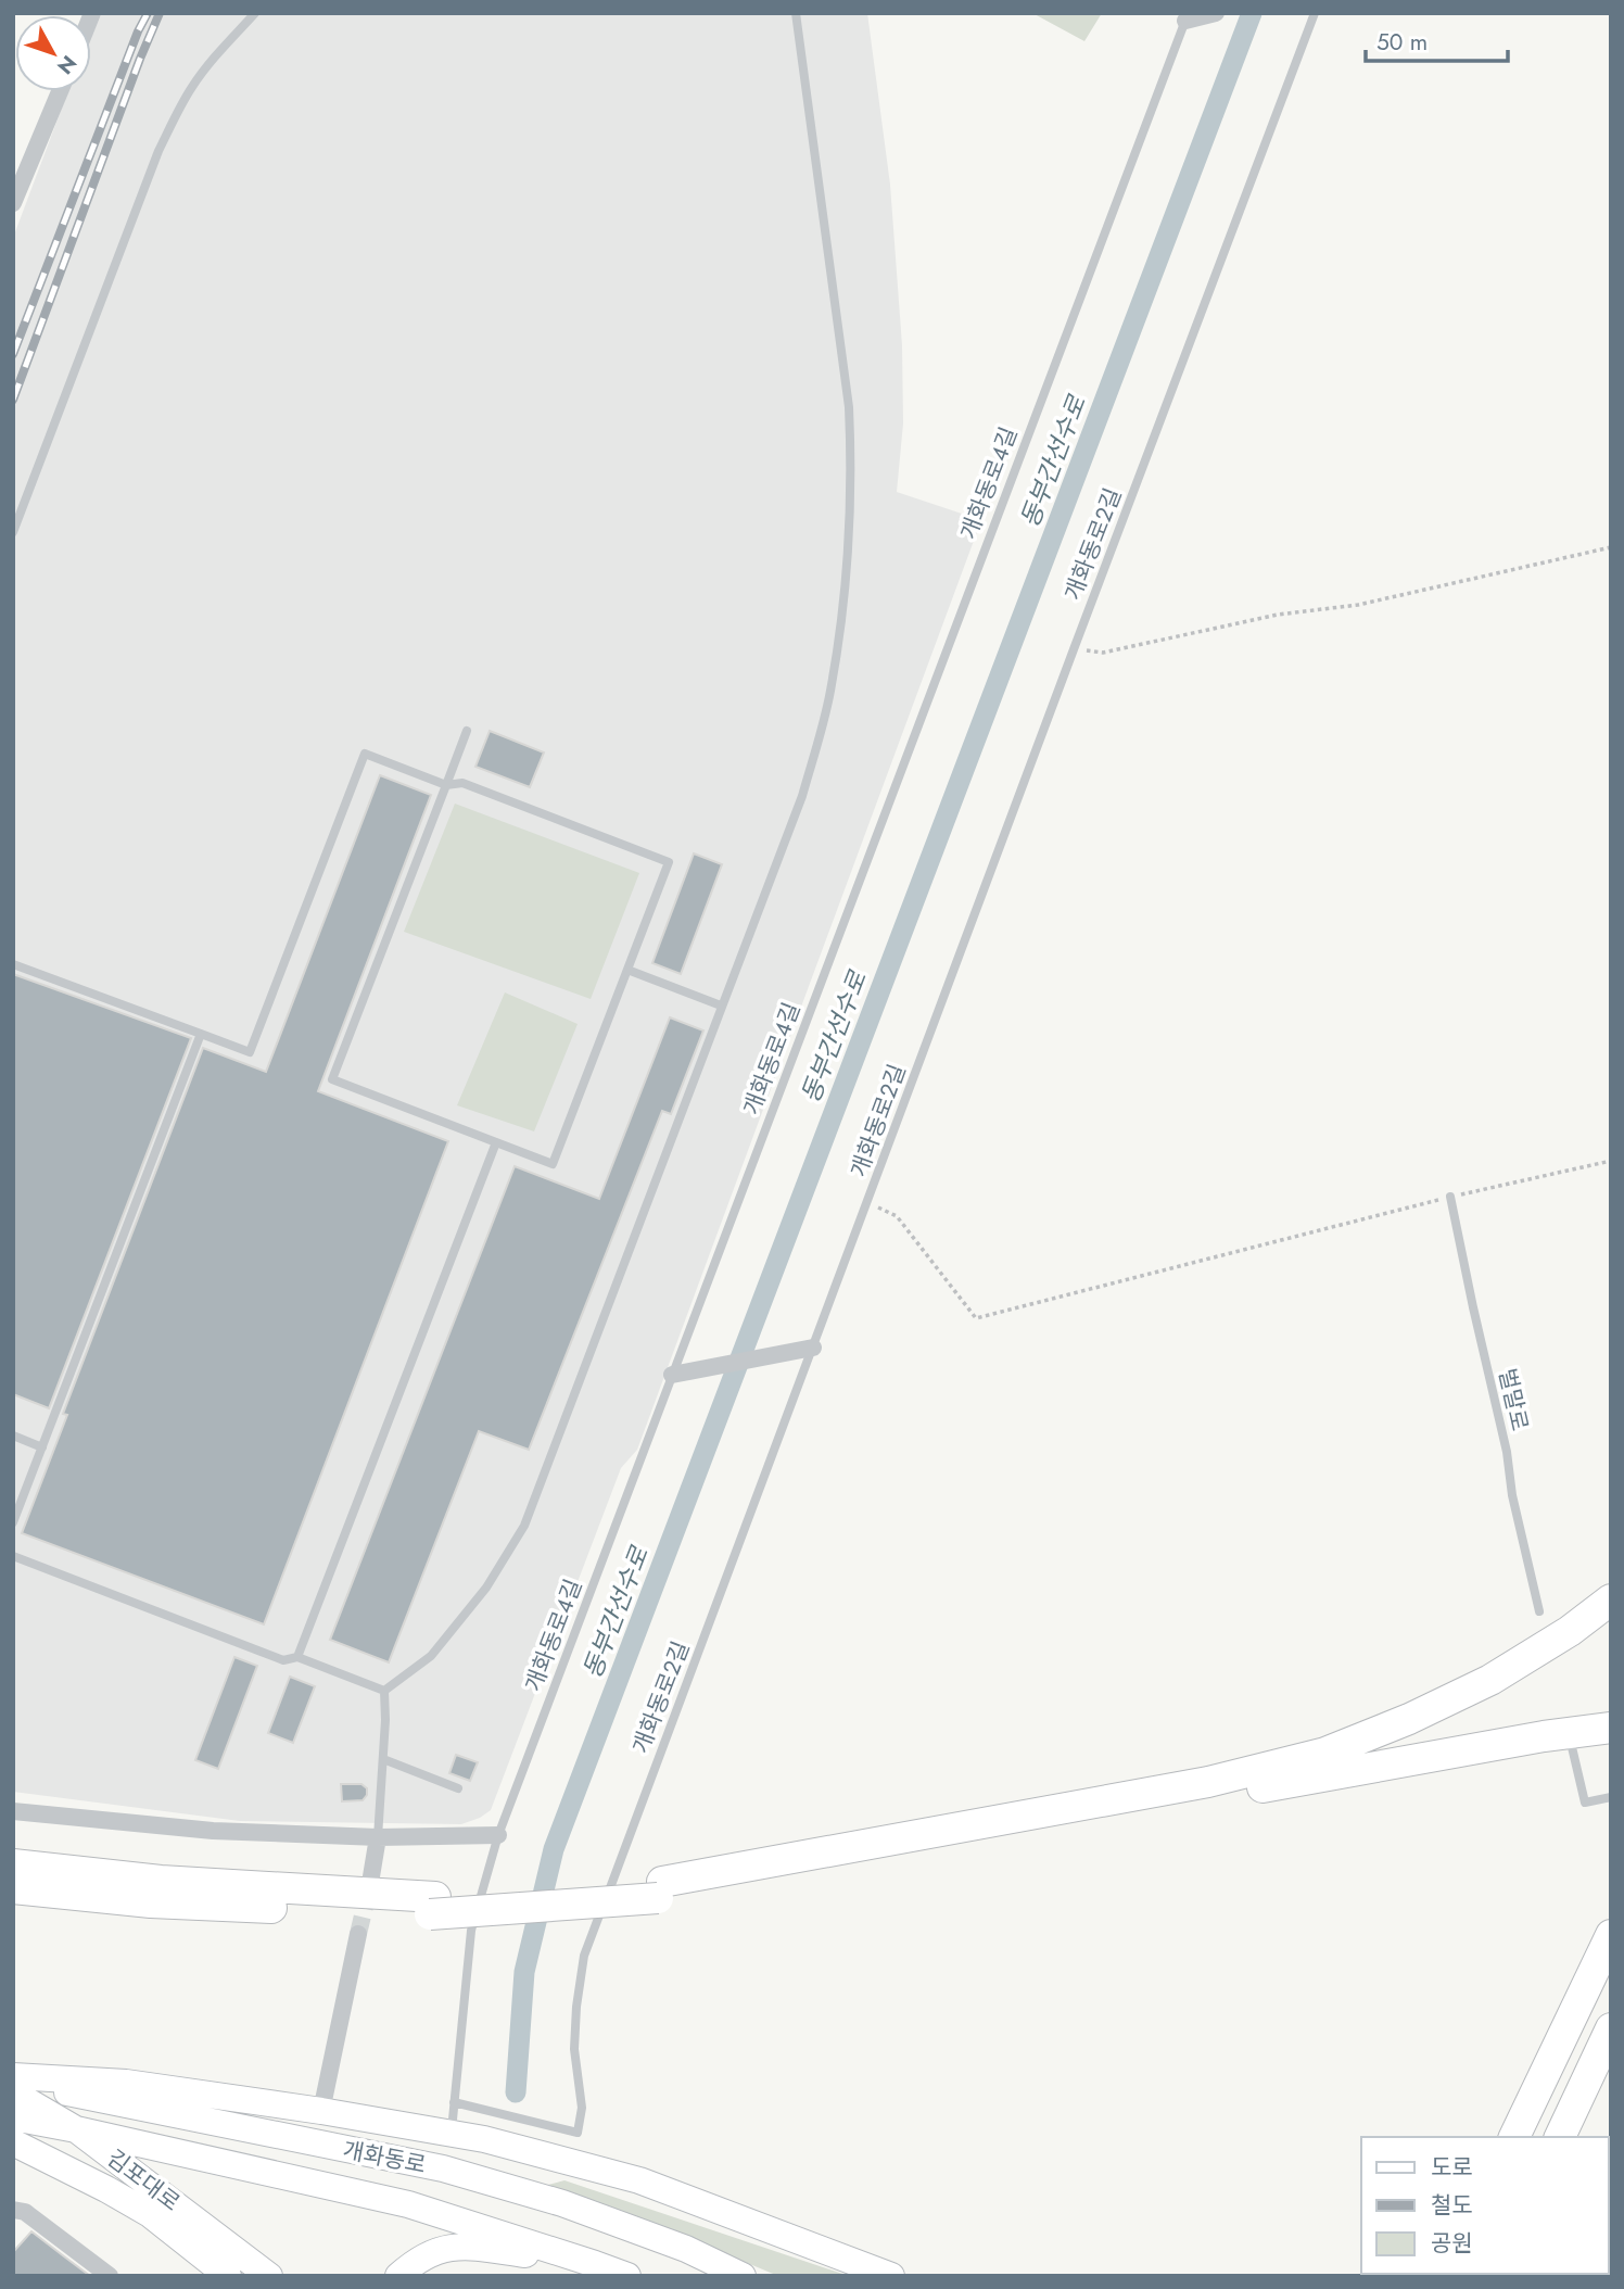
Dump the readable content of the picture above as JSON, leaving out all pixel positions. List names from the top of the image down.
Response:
{
  "streets": {
    "main road": ["개화동로", "김포대로"],
    "lane": ["개화동로4길", "개화동로2길", "벌말로"]
  },
  "crossings": [
    ["개화동로4길", "개화동로2길"],
    ["개화동로", "김포대로"]
  ],
  "water": ["동부간선수로"],
  "legend": ["도로", "철도", "공원"],
  "scale_bar": "50 m",
  "north": "bottom right"
}
